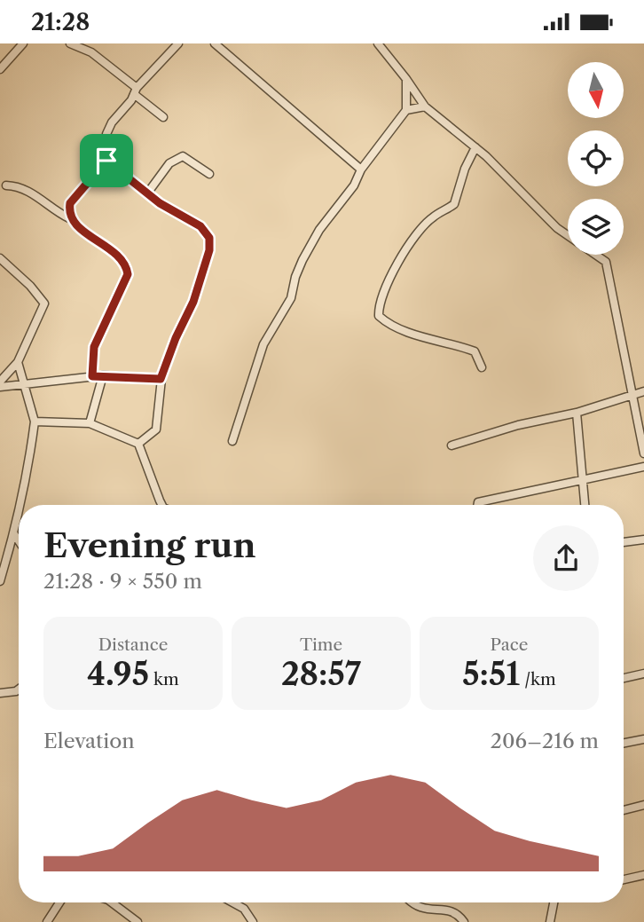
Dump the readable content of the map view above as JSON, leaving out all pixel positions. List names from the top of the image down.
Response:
{
  "north": "bottom",
  "page": {
    "status": "21:28",
    "heading": ["Evening run", "21:28 · 9 × 550 m"],
    "stats": [
      ["Distance", "4.95 km"],
      ["Time", "28:57"],
      ["Pace", "5:51 /km"]
    ],
    "chart": ["Elevation", "206–216 m"]
  }
}
